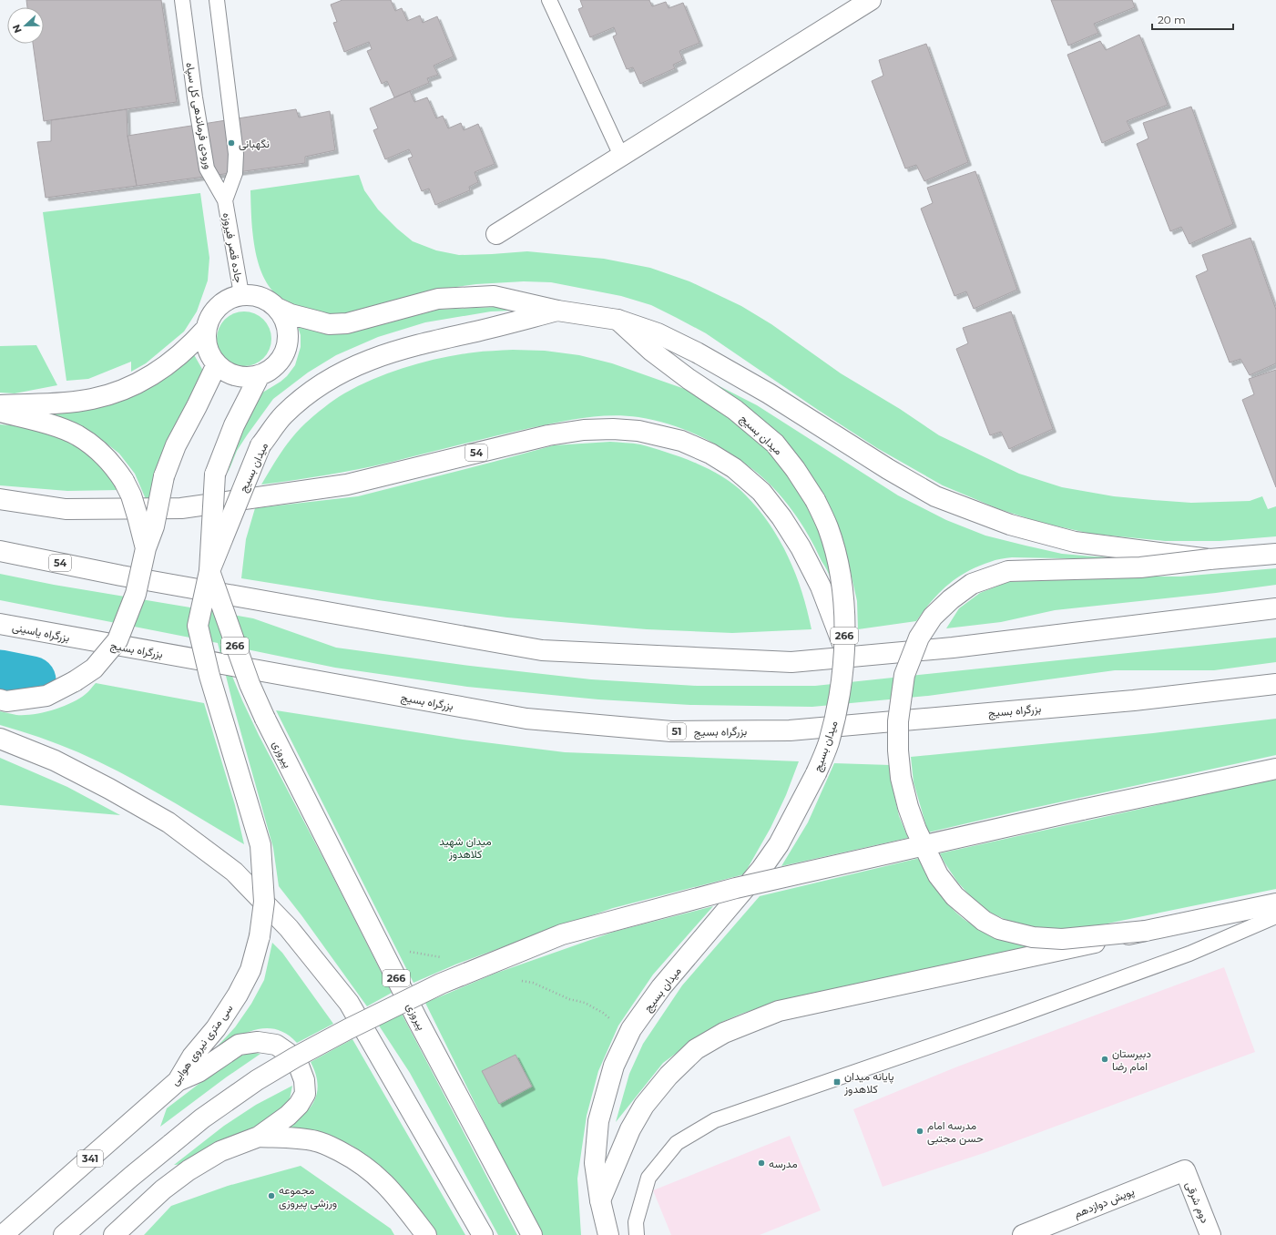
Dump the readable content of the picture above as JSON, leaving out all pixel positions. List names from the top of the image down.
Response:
{
  "streets": {
    "main road": [
      "میدان بسیج",
      "54",
      "بزرگراه یاسینی",
      "266",
      "بزرگراه بسیج",
      "51",
      "پیروزی",
      "سی متری نیروی هوایی",
      "341",
      "پویش دوازدهم",
      "دوم شرقی"
    ],
    "lane": ["ورودی فرماندهی کل سپاه", "جاده قصر فیروزه"]
  },
  "crossings": [
    ["ورودی فرماندهی کل سپاه", "جاده قصر فیروزه"],
    ["میدان بسیج", "54"],
    ["میدان بسیج", "266"],
    ["میدان بسیج", "پیروزی"],
    ["میدان بسیج", "سی متری نیروی هوایی"],
    ["بزرگراه یاسینی", "بزرگراه بسیج"],
    ["پیروزی", "سی متری نیروی هوایی"],
    ["پویش دوازدهم", "دوم شرقی"]
  ],
  "parks": ["میدان شهید کلاهدوز"],
  "places": {
    "other": [
      "نگهبانی",
      "دبیرستان امام رضا",
      "مدرسه امام حسن مجتبی",
      "مدرسه",
      "مجموعه ورزشی پیروزی"
    ],
    "transit": ["پایانه میدان کلاهدوز"]
  },
  "scale_bar": "20 m",
  "north": "left"
}
